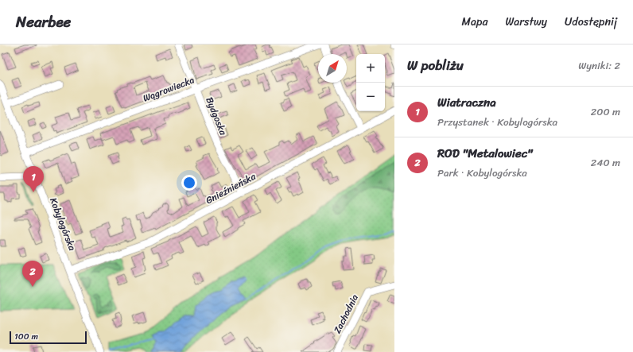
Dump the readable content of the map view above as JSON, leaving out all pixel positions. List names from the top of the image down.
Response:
{
  "streets": {
    "street": [
      "Wągrowiecka",
      "Bydgoska",
      "Gnieźnieńska",
      "Kobylogórska",
      "Zachodnia"
    ]
  },
  "crossings": [
    ["Wągrowiecka", "Bydgoska"],
    ["Wągrowiecka", "Kobylogórska"],
    ["Bydgoska", "Gnieźnieńska"],
    ["Gnieźnieńska", "Kobylogórska"]
  ],
  "scale_bar": "100 m",
  "north": "top right",
  "page": {
    "header": "Nearbee",
    "nav": ["Mapa", "Warstwy", "Udostępnij"],
    "heading": ["W pobliżu", "Wyniki: 2"],
    "map_buttons": ["+", "−"],
    "list": [
      {
        "mark": "1",
        "name": "Wiatraczna",
        "note": "Przystanek · Kobylogórska",
        "value": "200 m"
      },
      {
        "mark": "2",
        "name": "ROD \"Metalowiec\"",
        "note": "Park · Kobylogórska",
        "value": "240 m"
      }
    ],
    "pins": ["1", "2"],
    "scale": "100 m"
  }
}
